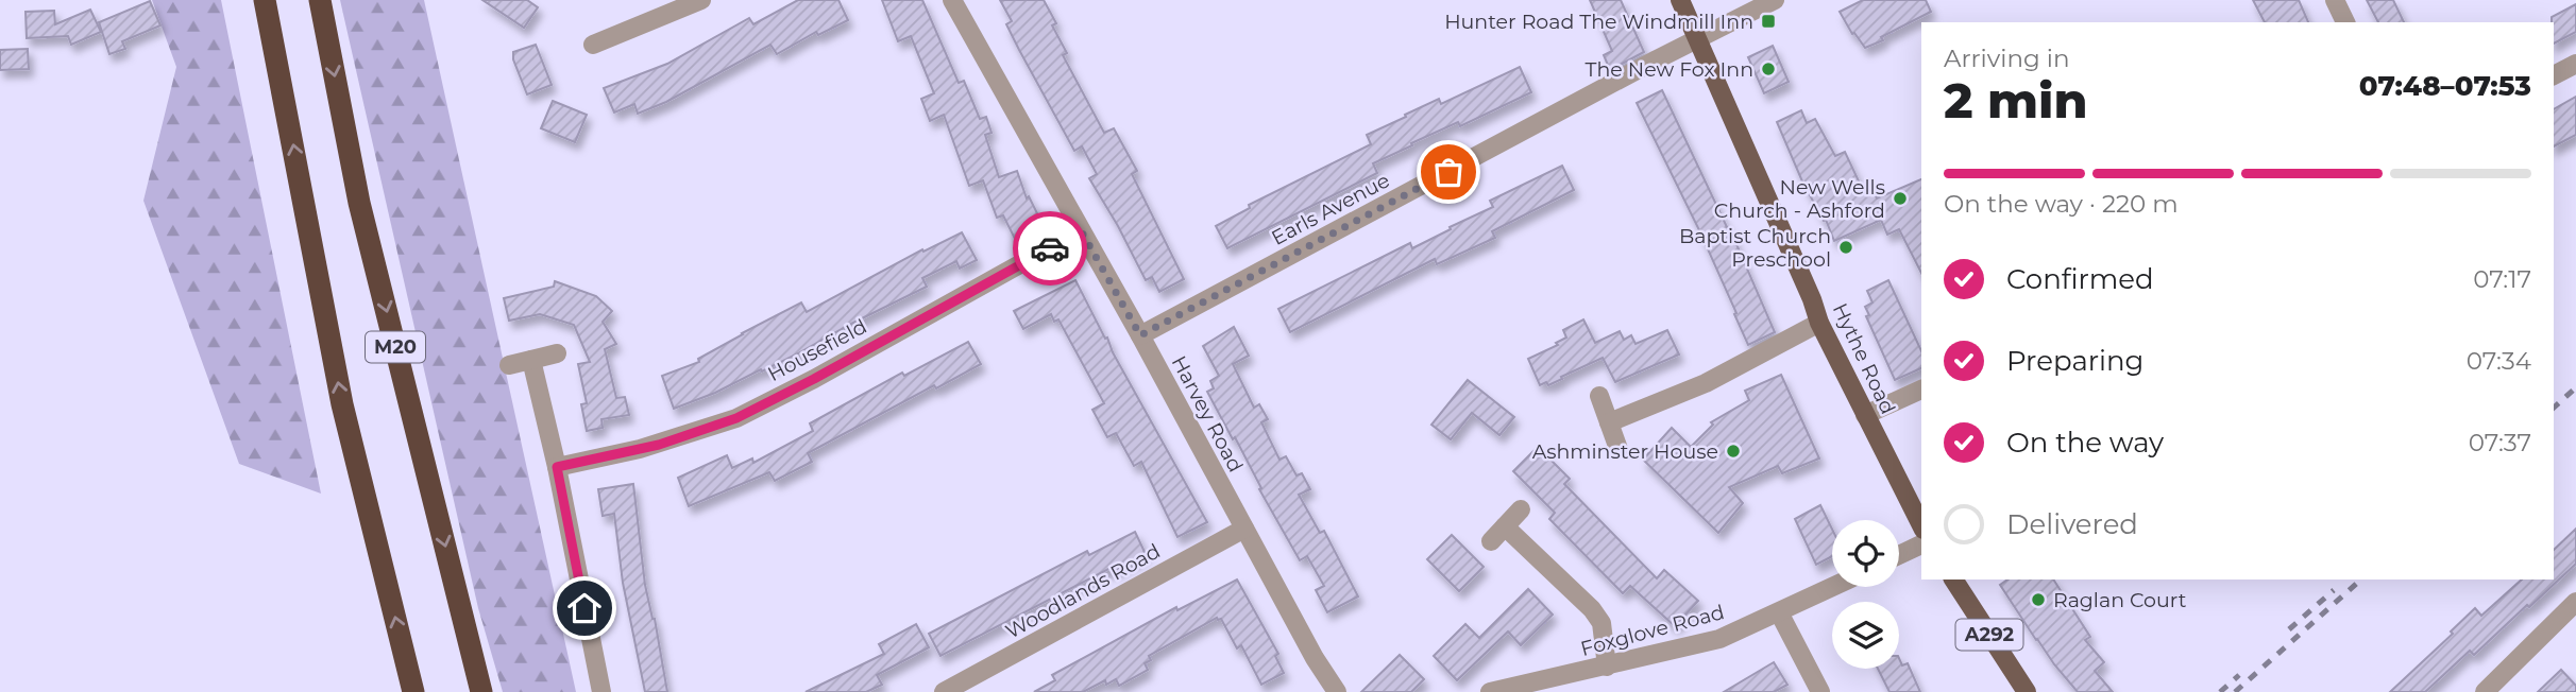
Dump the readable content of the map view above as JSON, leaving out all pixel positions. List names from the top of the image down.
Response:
{
  "streets": {
    "highway": ["M20"],
    "main road": ["Hythe Road", "A292"],
    "street": [
      "Earls Avenue",
      "Housefield",
      "Harvey Road",
      "Woodlands Road",
      "Foxglove Road"
    ]
  },
  "crossings": [
    ["Earls Avenue", "Hythe Road"],
    ["Earls Avenue", "Harvey Road"],
    ["Housefield", "Harvey Road"],
    ["Harvey Road", "Woodlands Road"]
  ],
  "places": {
    "transit": ["Hunter Road The Windmill Inn"],
    "other": [
      "The New Fox Inn",
      "New Wells Church - Ashford",
      "Baptist Church Preschool",
      "Ashminster House",
      "Raglan Court"
    ]
  },
  "page": {
    "heading": ["2 min", "Arriving in", "07:48–07:53"],
    "bar": "On the way · 220 m",
    "list": [
      ["Confirmed", "07:17"],
      ["Preparing", "07:34"],
      ["On the way", "07:37"],
      "Delivered"
    ]
  }
}
